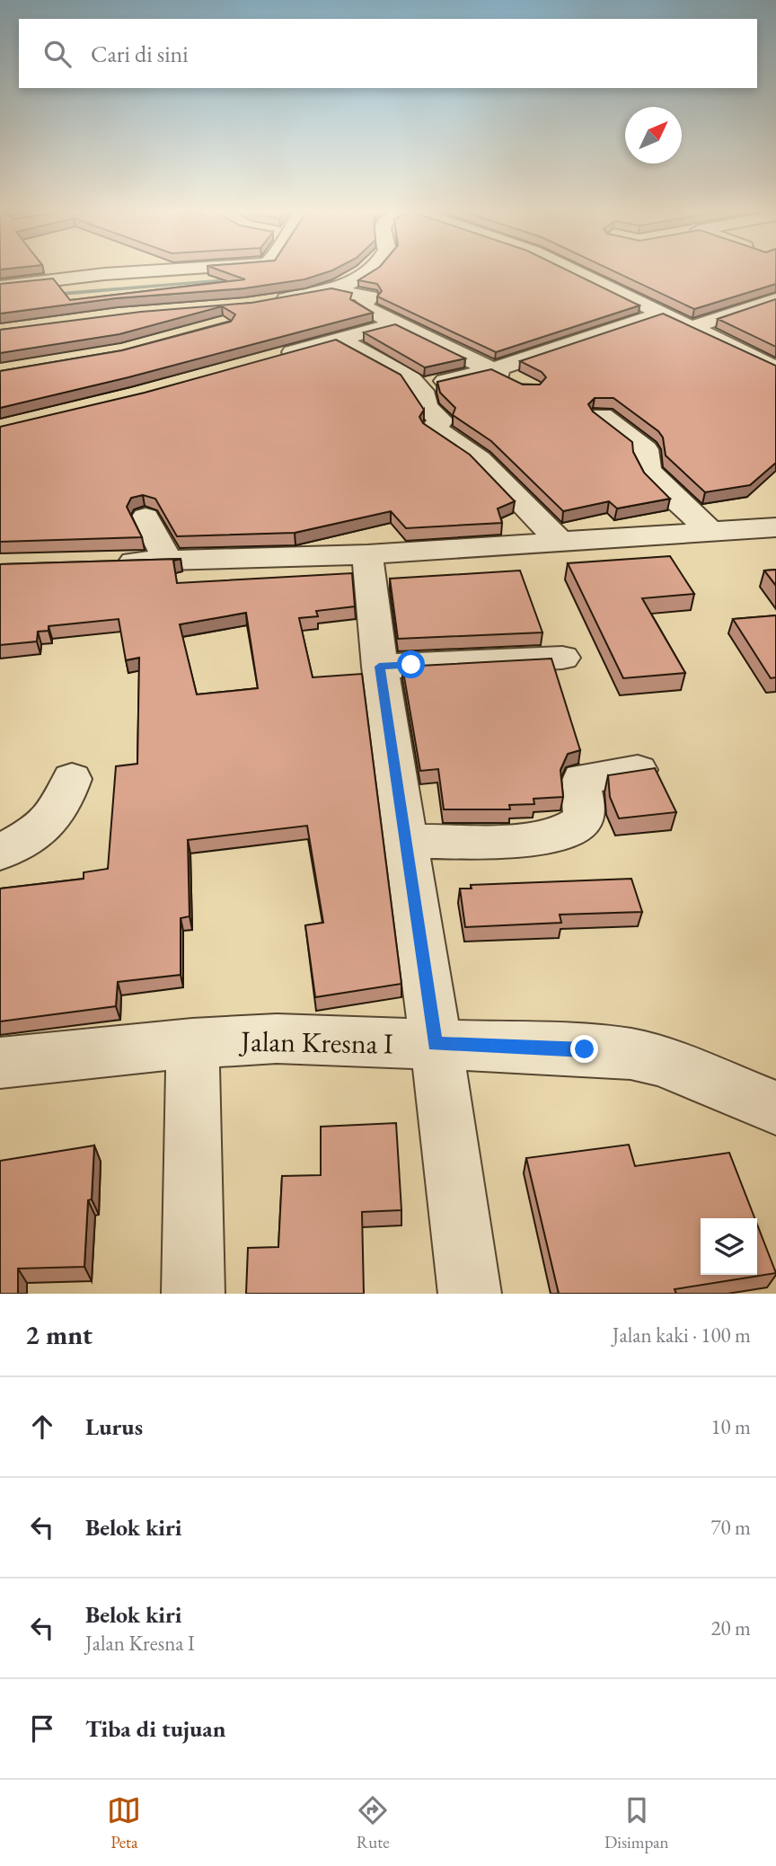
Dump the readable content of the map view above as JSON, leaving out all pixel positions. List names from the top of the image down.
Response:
{
  "streets": {
    "street": ["Jalan Kresna I"]
  },
  "north": "top right",
  "page": {
    "search": "Cari di sini",
    "heading": ["2 mnt", "Jalan kaki · 100 m"],
    "list": [
      ["Lurus", "10 m"],
      ["Belok kiri", "70 m"],
      ["Belok kiri", "Jalan Kresna I", "20 m"],
      "Tiba di tujuan"
    ],
    "nav": ["Peta", "Rute", "Disimpan"]
  }
}
